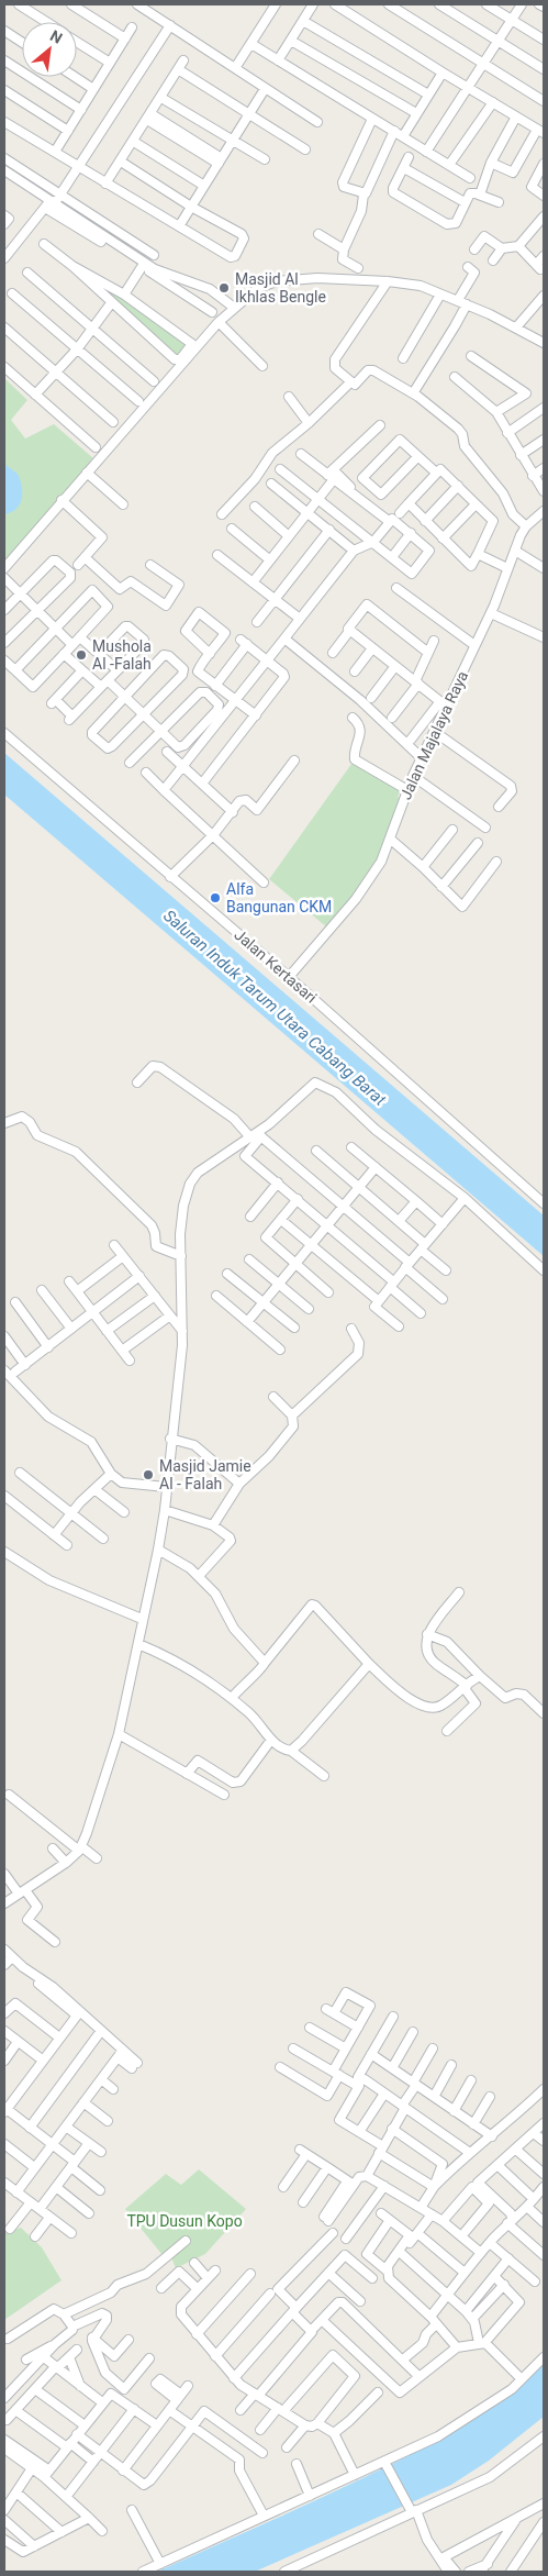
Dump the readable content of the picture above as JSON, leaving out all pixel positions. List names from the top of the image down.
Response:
{
  "streets": {
    "street": ["Jalan Majalaya Raya", "Jalan Kertasari"]
  },
  "crossings": [
    ["Jalan Majalaya Raya", "Jalan Kertasari"]
  ],
  "water": ["Saluran Induk Tarum Utara Cabang Barat"],
  "parks": ["TPU Dusun Kopo"],
  "places": [
    "Masjid Al Ikhlas Bengle",
    "Mushola Al -Falah",
    "Alfa Bangunan CKM",
    "Masjid Jamie Al - Falah"
  ],
  "north": "top right"
}
